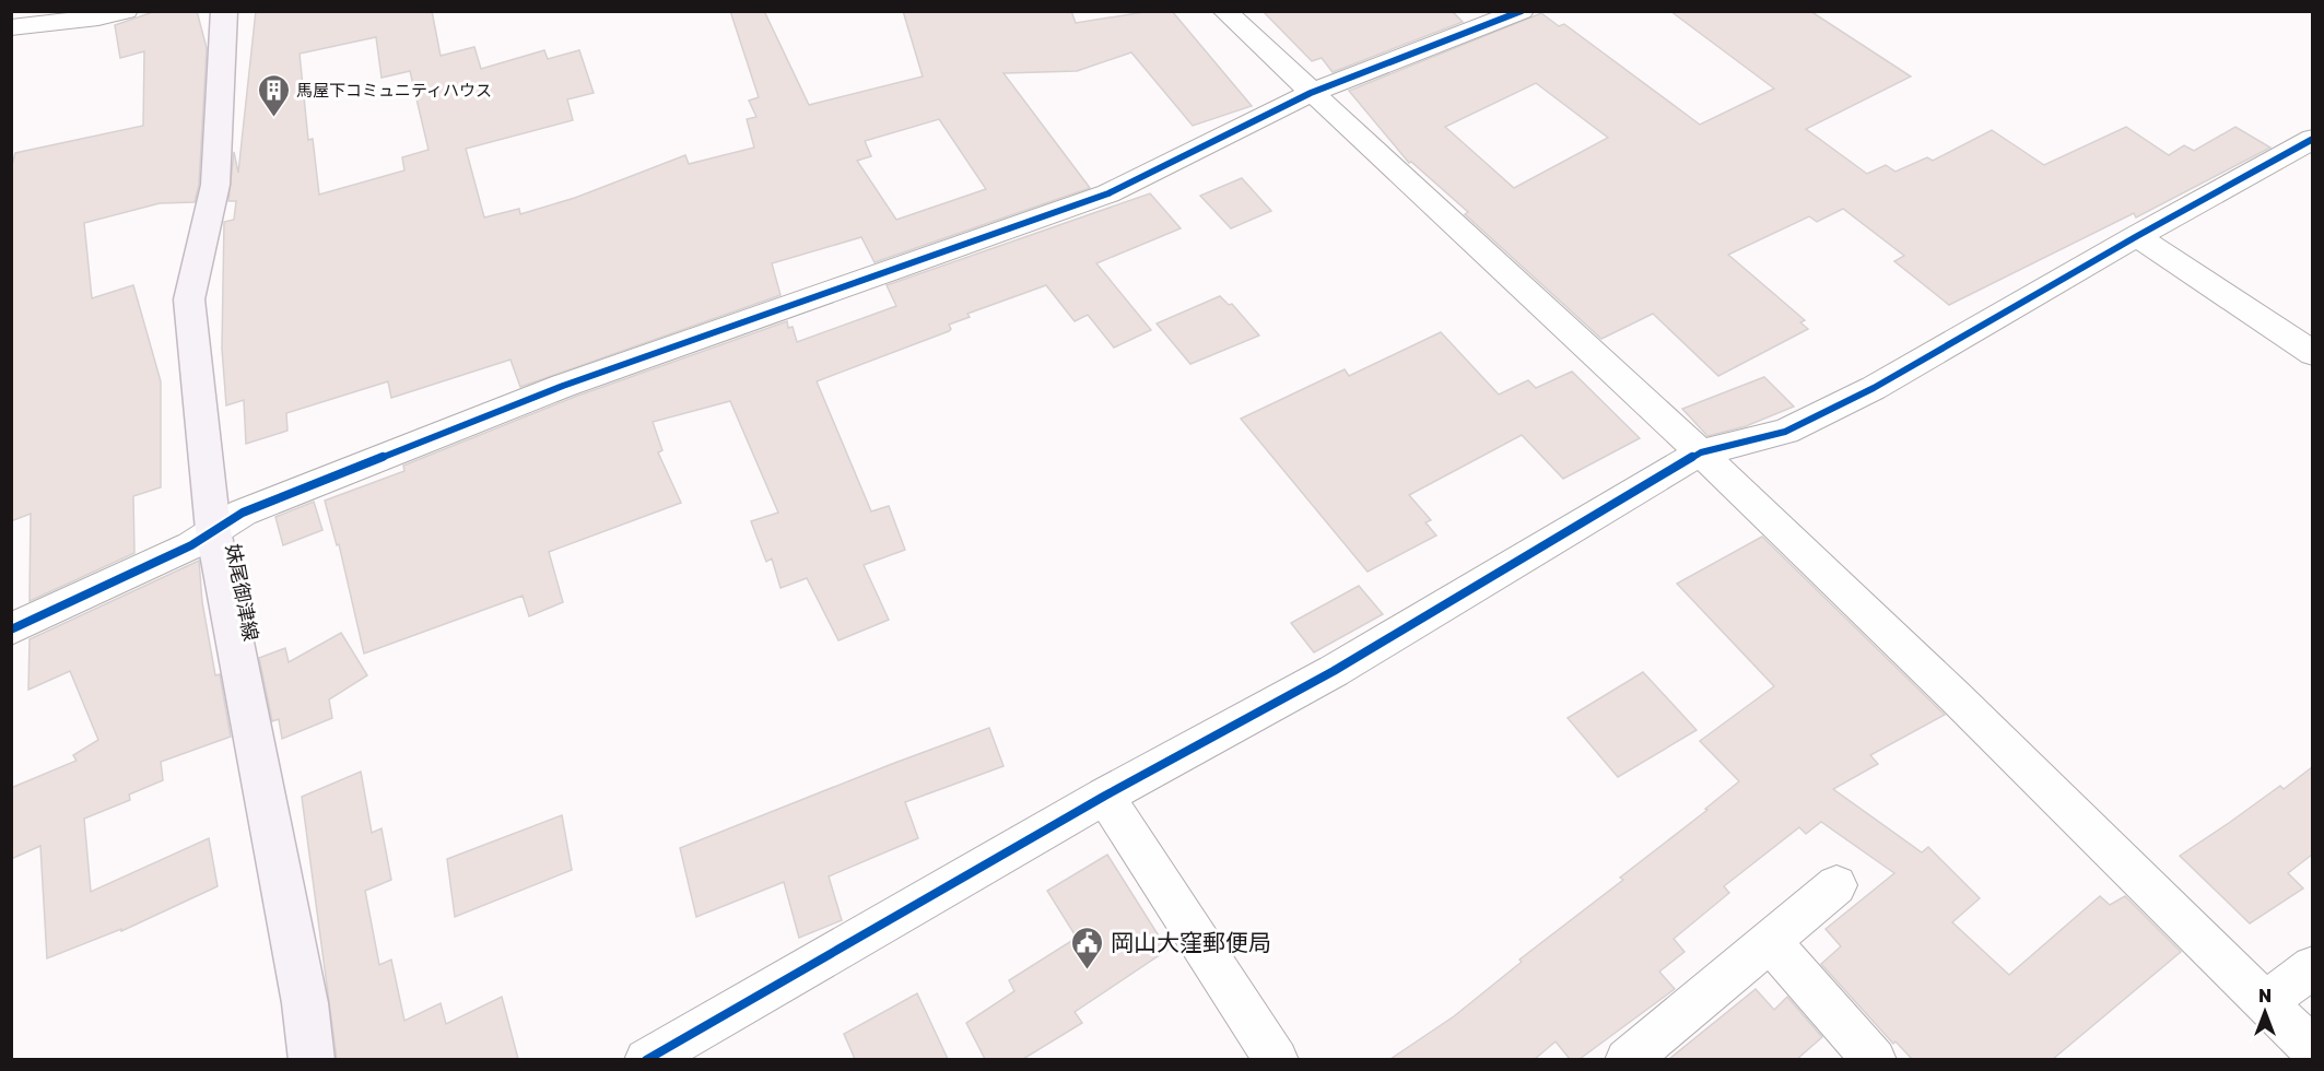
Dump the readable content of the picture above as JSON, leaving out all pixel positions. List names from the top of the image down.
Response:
{
  "streets": {
    "main road": ["妹尾御津線"]
  },
  "places": {
    "building": ["馬屋下コミュニティハウス"],
    "public building": ["岡山大窪郵便局"]
  },
  "north": "top"
}
